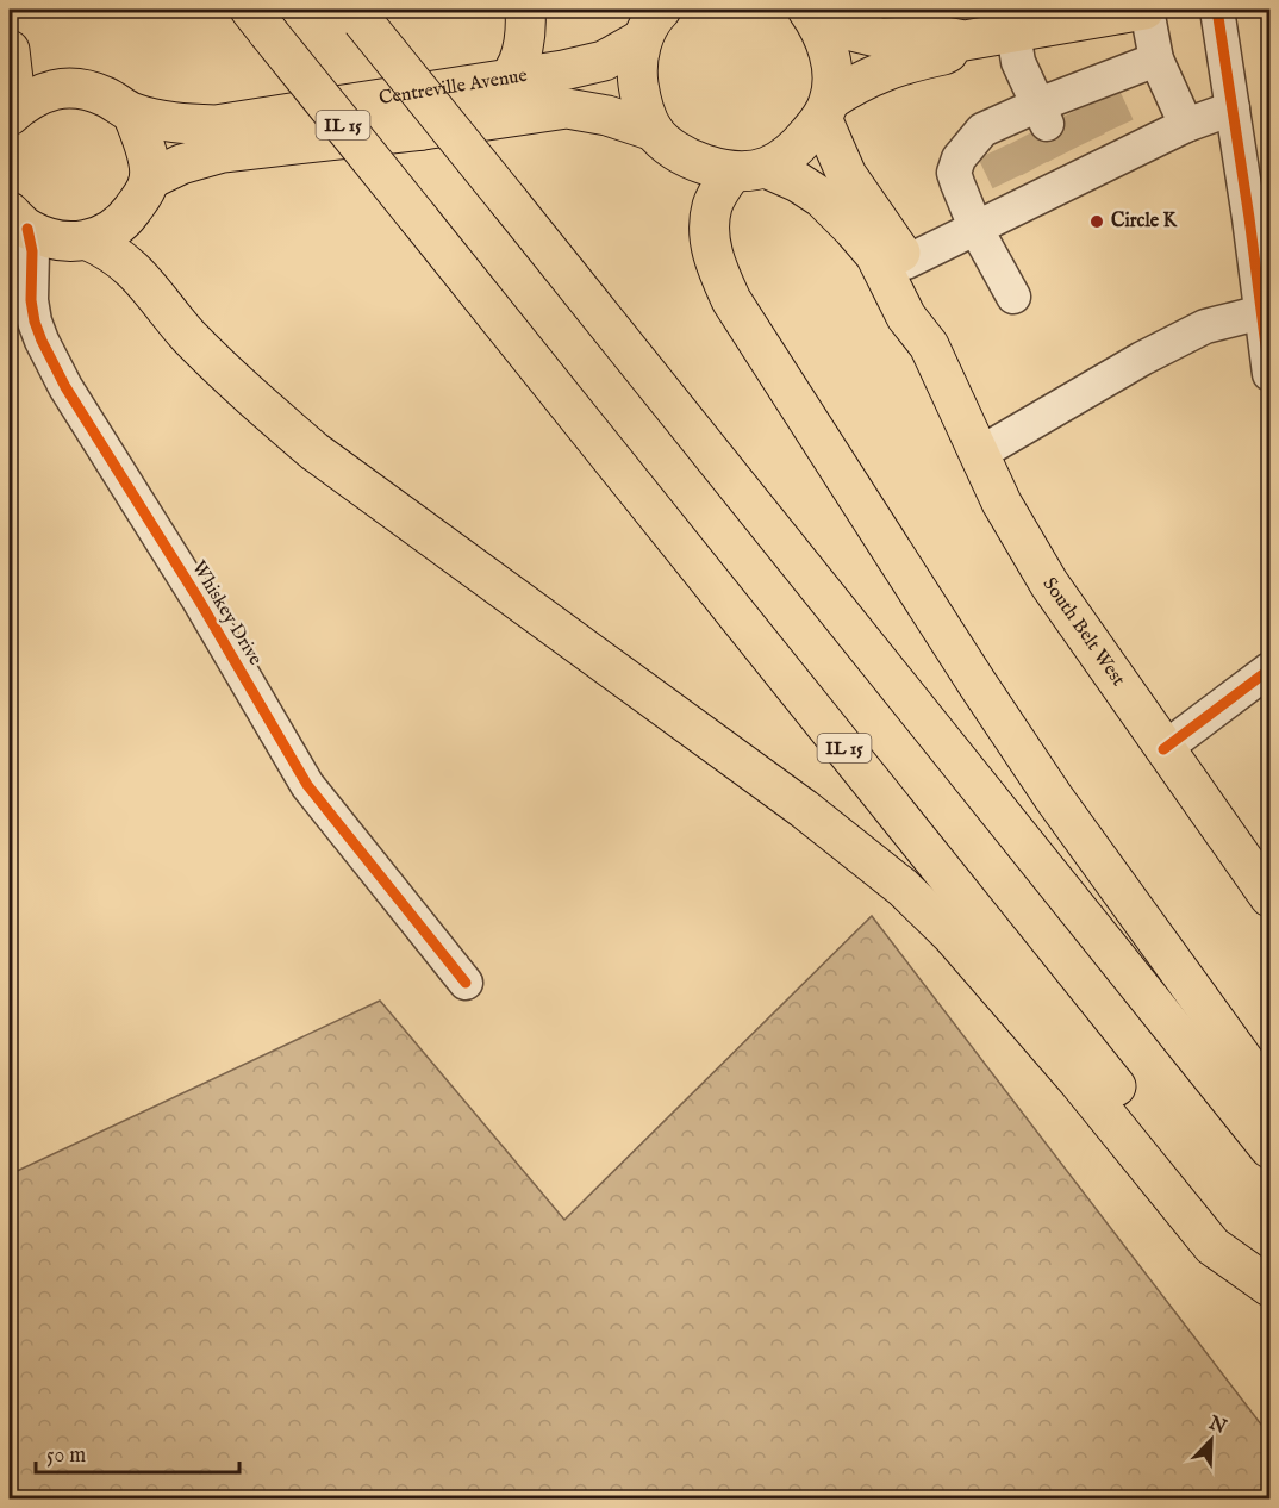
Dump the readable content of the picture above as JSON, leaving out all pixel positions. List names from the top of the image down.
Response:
{
  "streets": {
    "main road": ["Centreville Avenue", "IL 15", "South Belt West"],
    "street": ["Whiskey Drive"]
  },
  "crossings": [
    ["Centreville Avenue", "South Belt West"]
  ],
  "places": ["Circle K"],
  "scale_bar": "50 m",
  "north": "top right"
}
